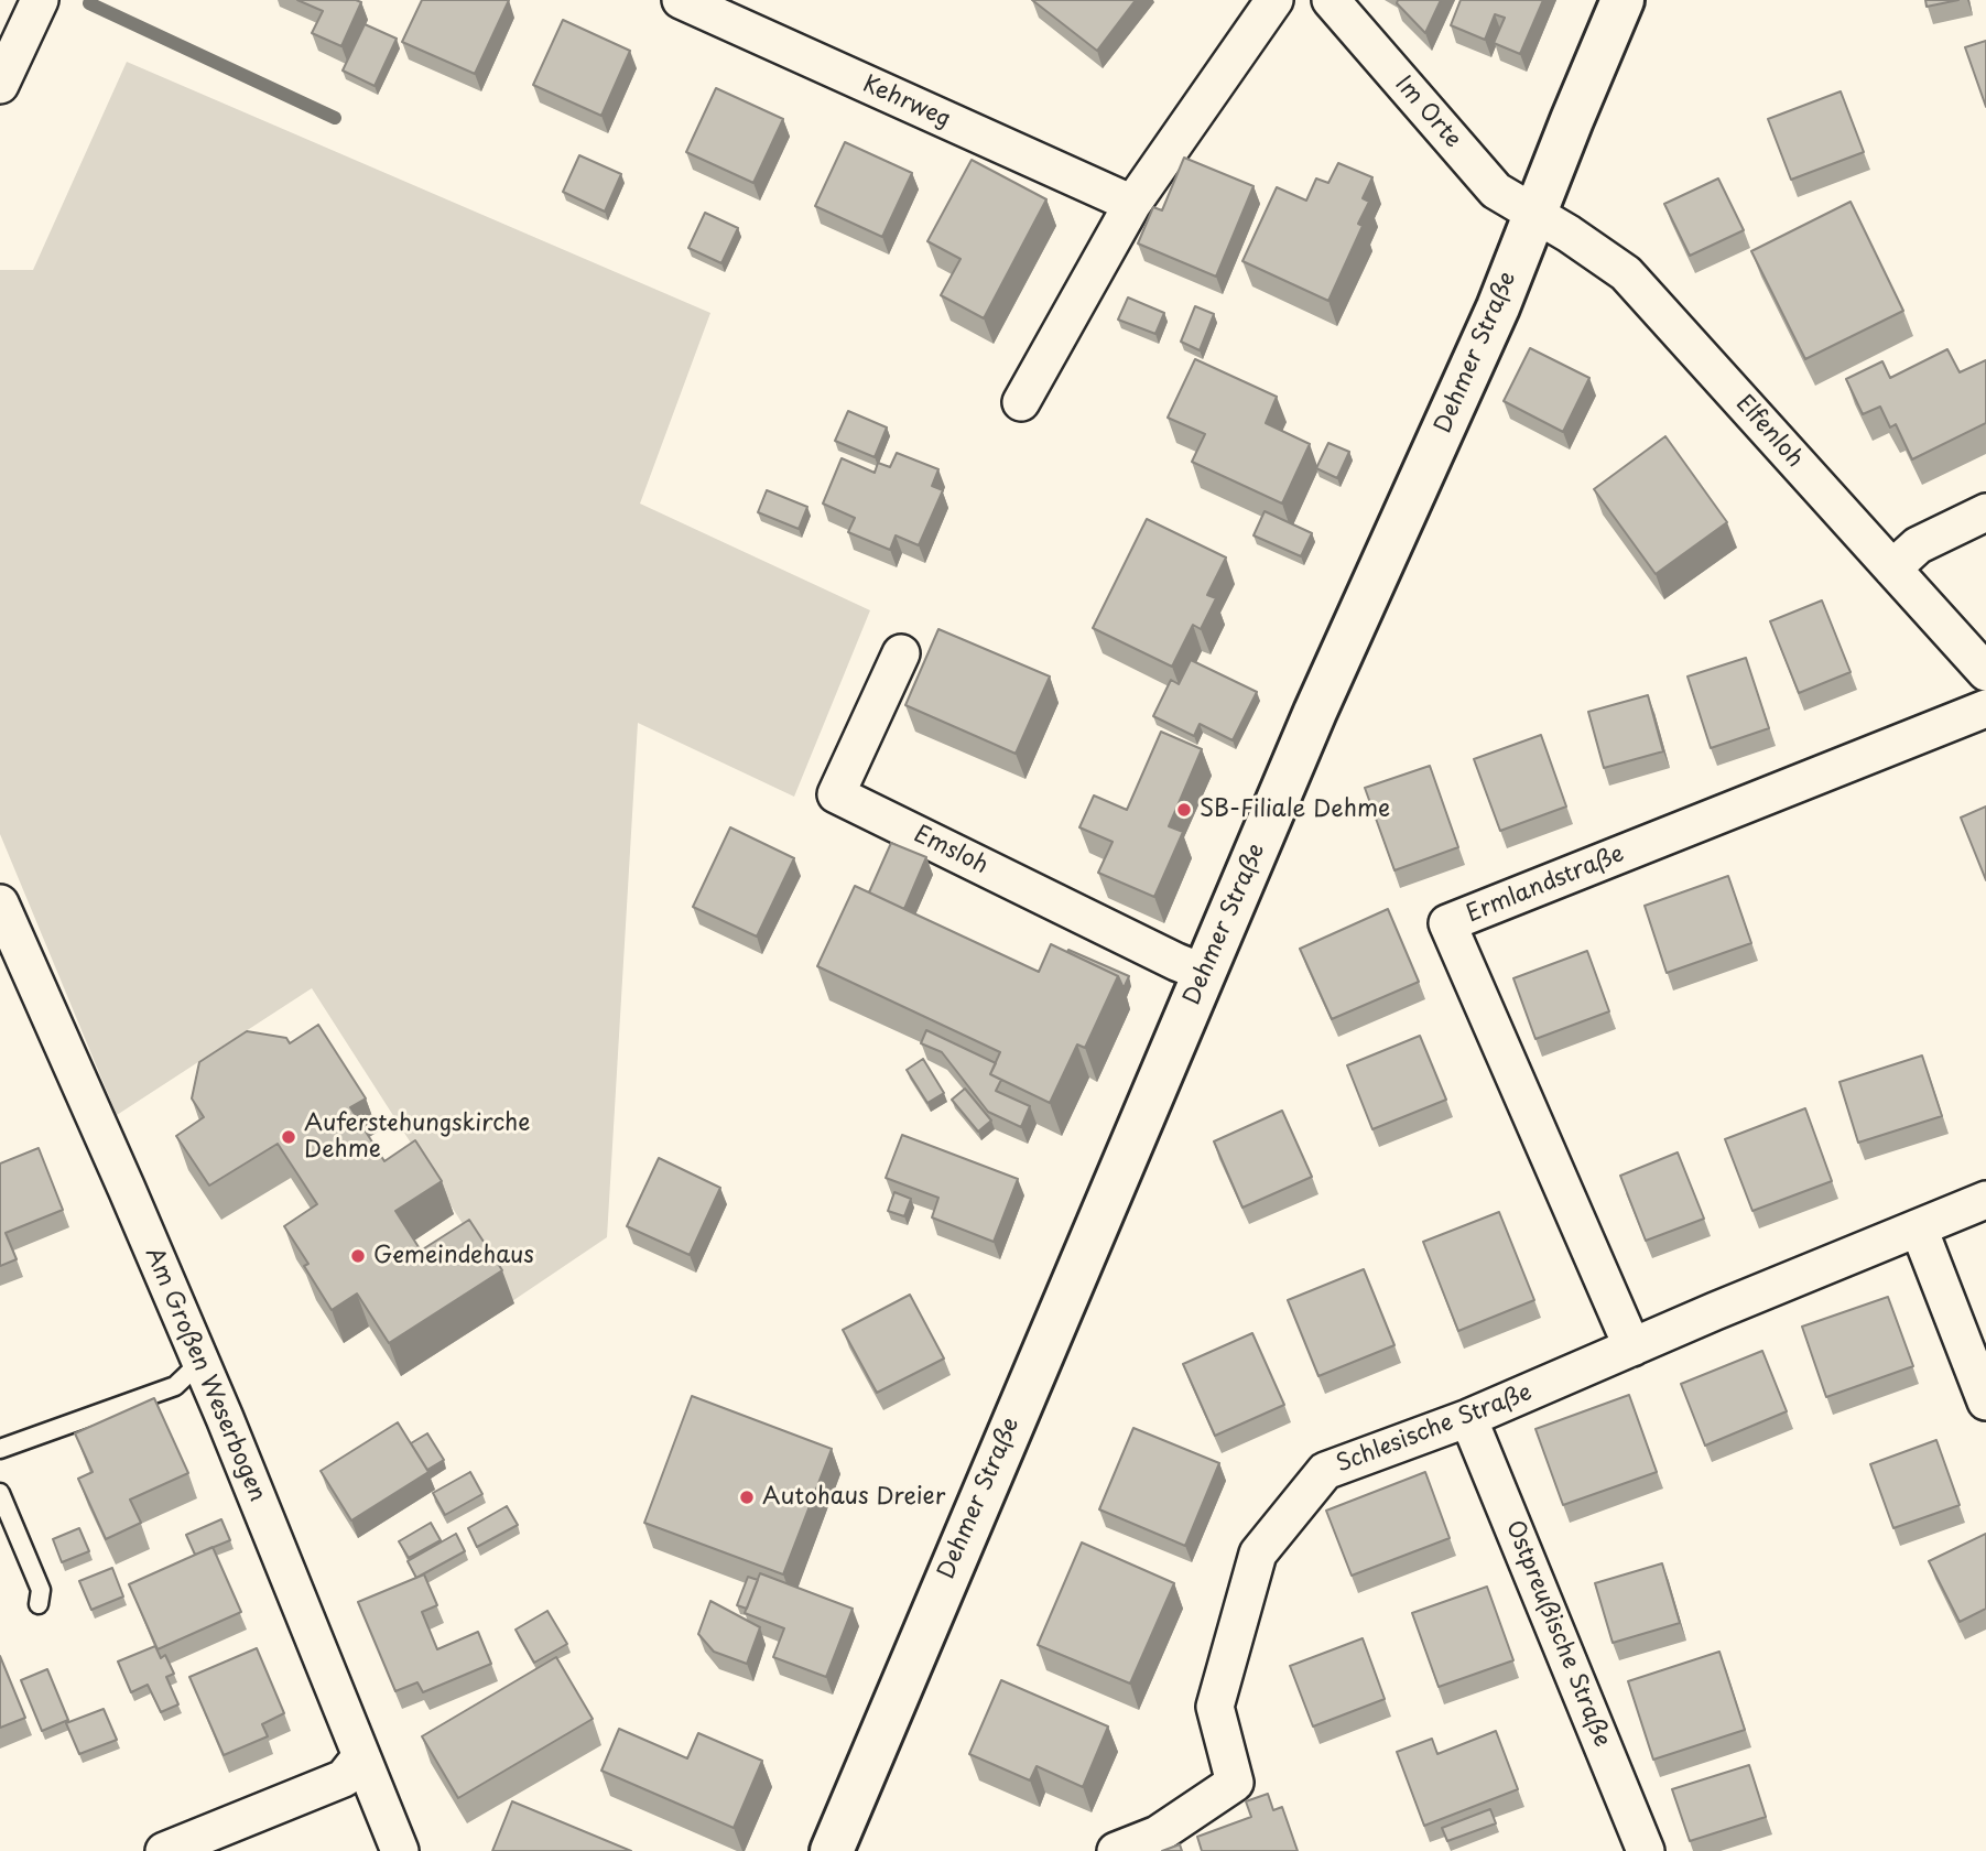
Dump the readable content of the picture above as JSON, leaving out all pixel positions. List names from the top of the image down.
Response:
{
  "streets": {
    "street": [
      "Kehrweg",
      "Im Orte",
      "Dehmer Straße",
      "Elfenloh",
      "Emsloh",
      "Ermlandstraße",
      "Am Großen Weserbogen",
      "Schlesische Straße",
      "Ostpreußische Straße"
    ]
  },
  "crossings": [
    ["Im Orte", "Dehmer Straße"],
    ["Im Orte", "Elfenloh"],
    ["Dehmer Straße", "Elfenloh"],
    ["Dehmer Straße", "Emsloh"],
    ["Ermlandstraße", "Schlesische Straße"],
    ["Schlesische Straße", "Ostpreußische Straße"]
  ],
  "places": [
    "SB-Filiale Dehme",
    "Auferstehungskirche Dehme",
    "Gemeindehaus",
    "Autohaus Dreier"
  ]
}
